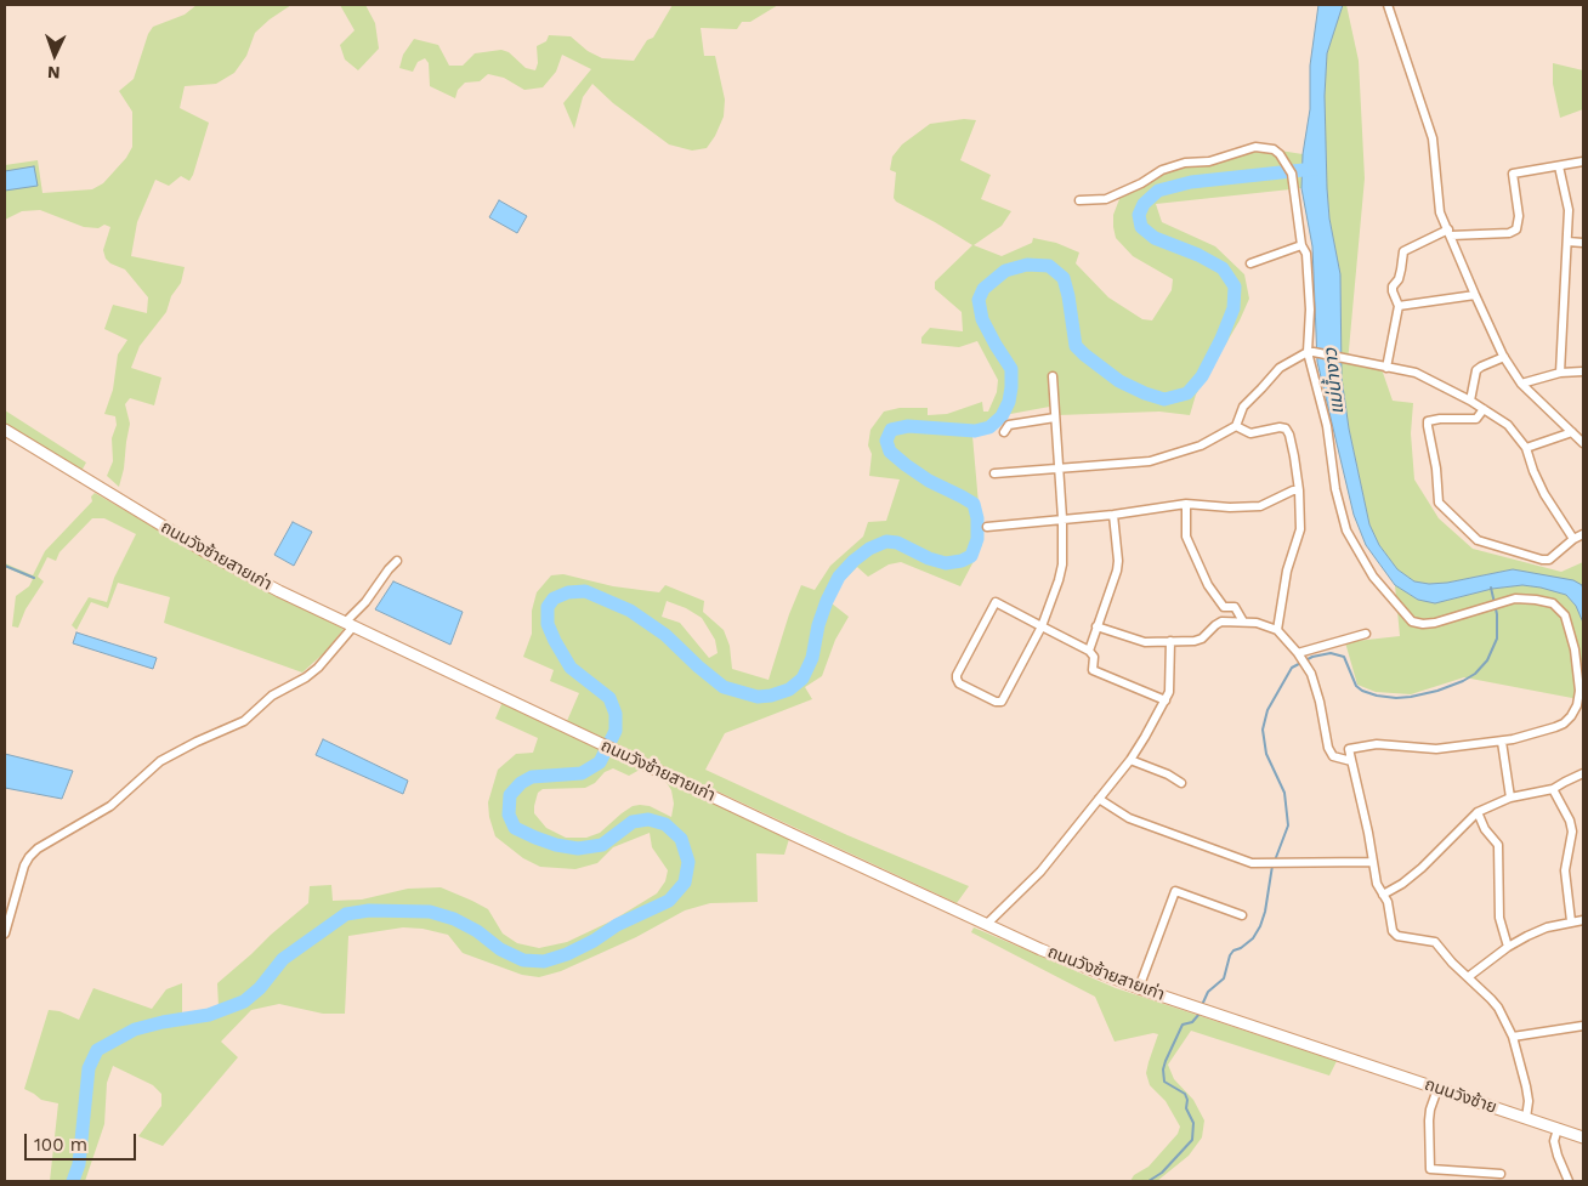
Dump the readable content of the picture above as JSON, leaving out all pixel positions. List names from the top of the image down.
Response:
{
  "streets": {
    "main road": ["ถนนวังซ้ายสายเก่า", "ถนนวังซ้าย"]
  },
  "crossings": [
    ["ถนนวังซ้ายสายเก่า", "ถนนวังซ้าย"]
  ],
  "water": ["แม่น้ำงาว"],
  "scale_bar": "100 m",
  "north": "bottom"
}
